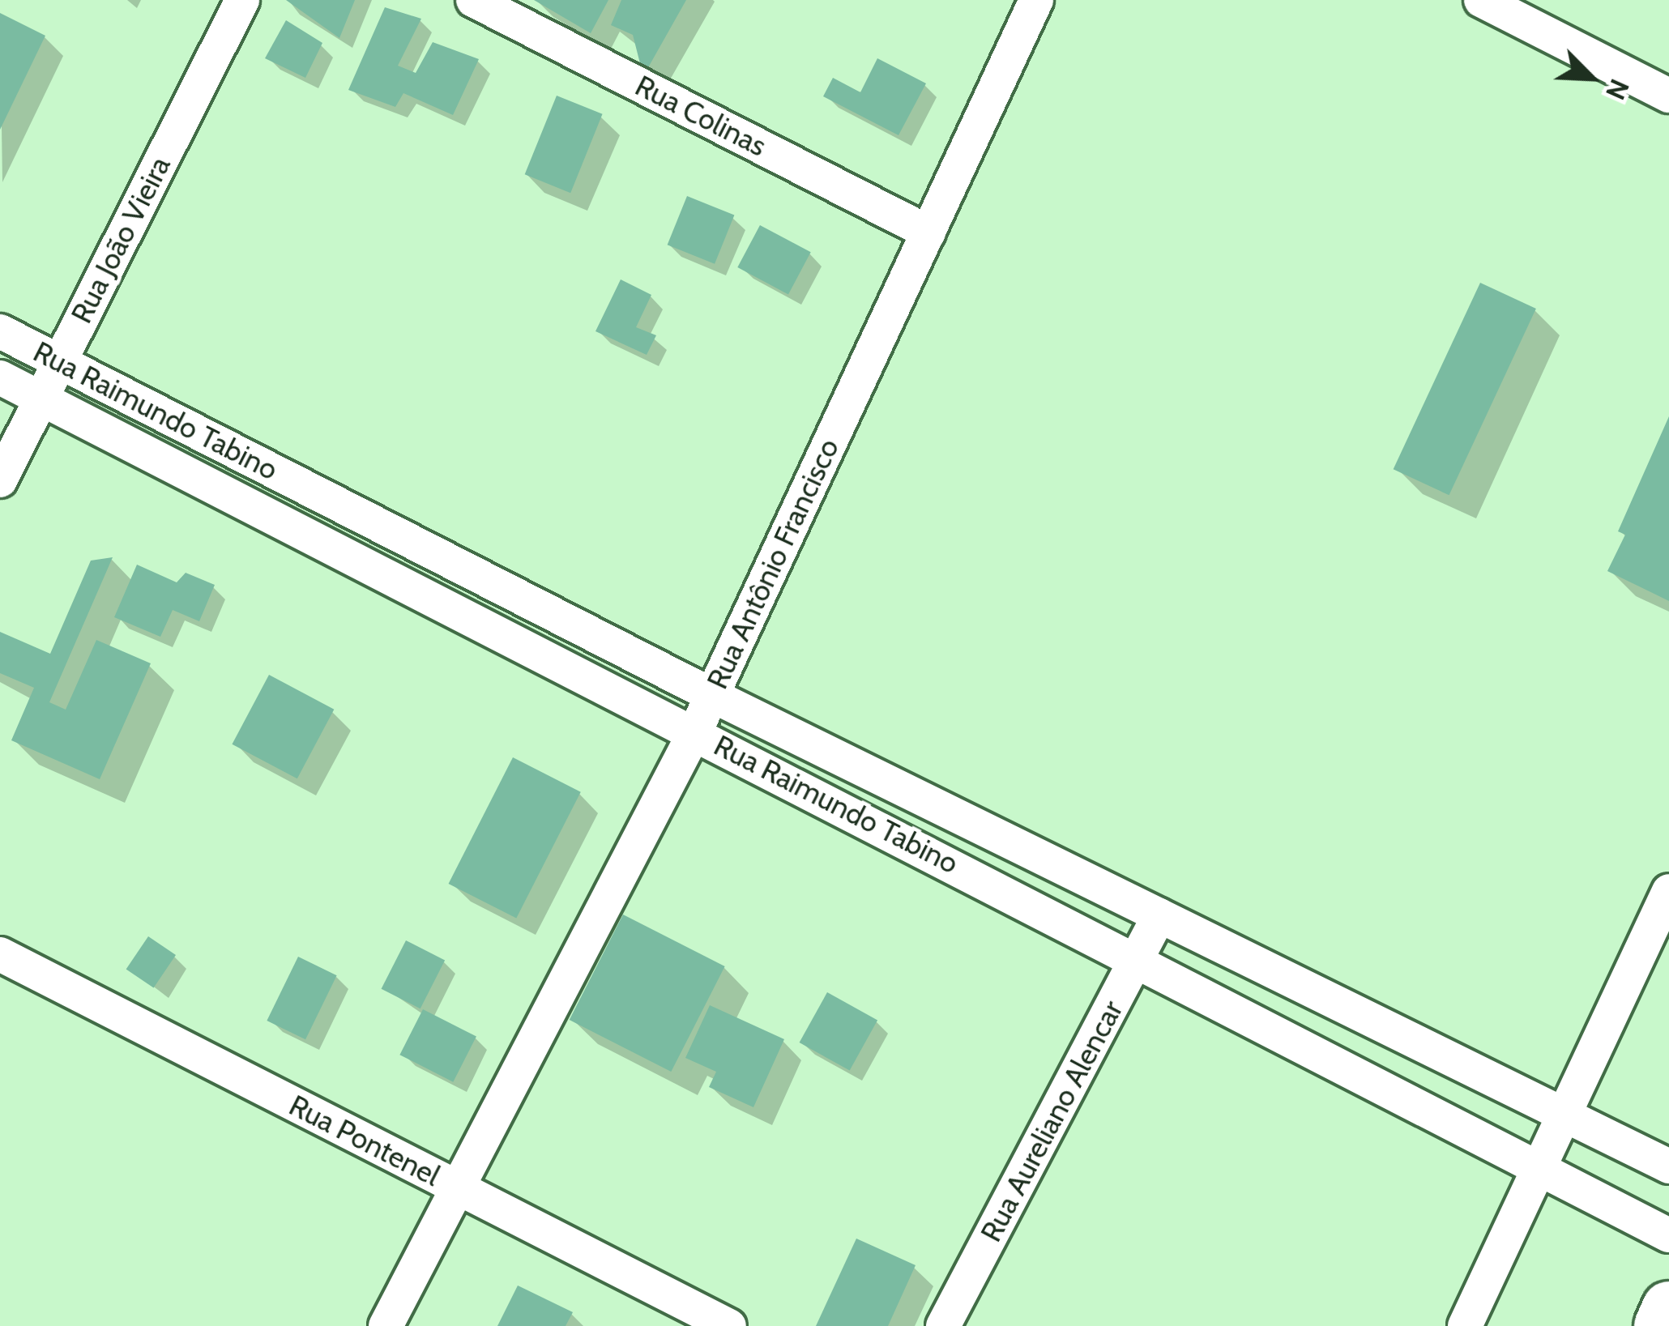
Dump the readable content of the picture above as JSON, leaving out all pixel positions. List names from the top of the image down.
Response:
{
  "streets": {
    "street": [
      "Rua Colinas",
      "Rua João Vieira",
      "Rua Raimundo Tabino",
      "Rua Antônio Francisco",
      "Rua Aureliano Alencar",
      "Rua Pontenel"
    ]
  },
  "crossings": [
    ["Rua Colinas", "Rua Antônio Francisco"],
    ["Rua João Vieira", "Rua Raimundo Tabino"],
    ["Rua Raimundo Tabino", "Rua Antônio Francisco"],
    ["Rua Raimundo Tabino", "Rua Aureliano Alencar"],
    ["Rua Antônio Francisco", "Rua Pontenel"]
  ],
  "north": "bottom right"
}
